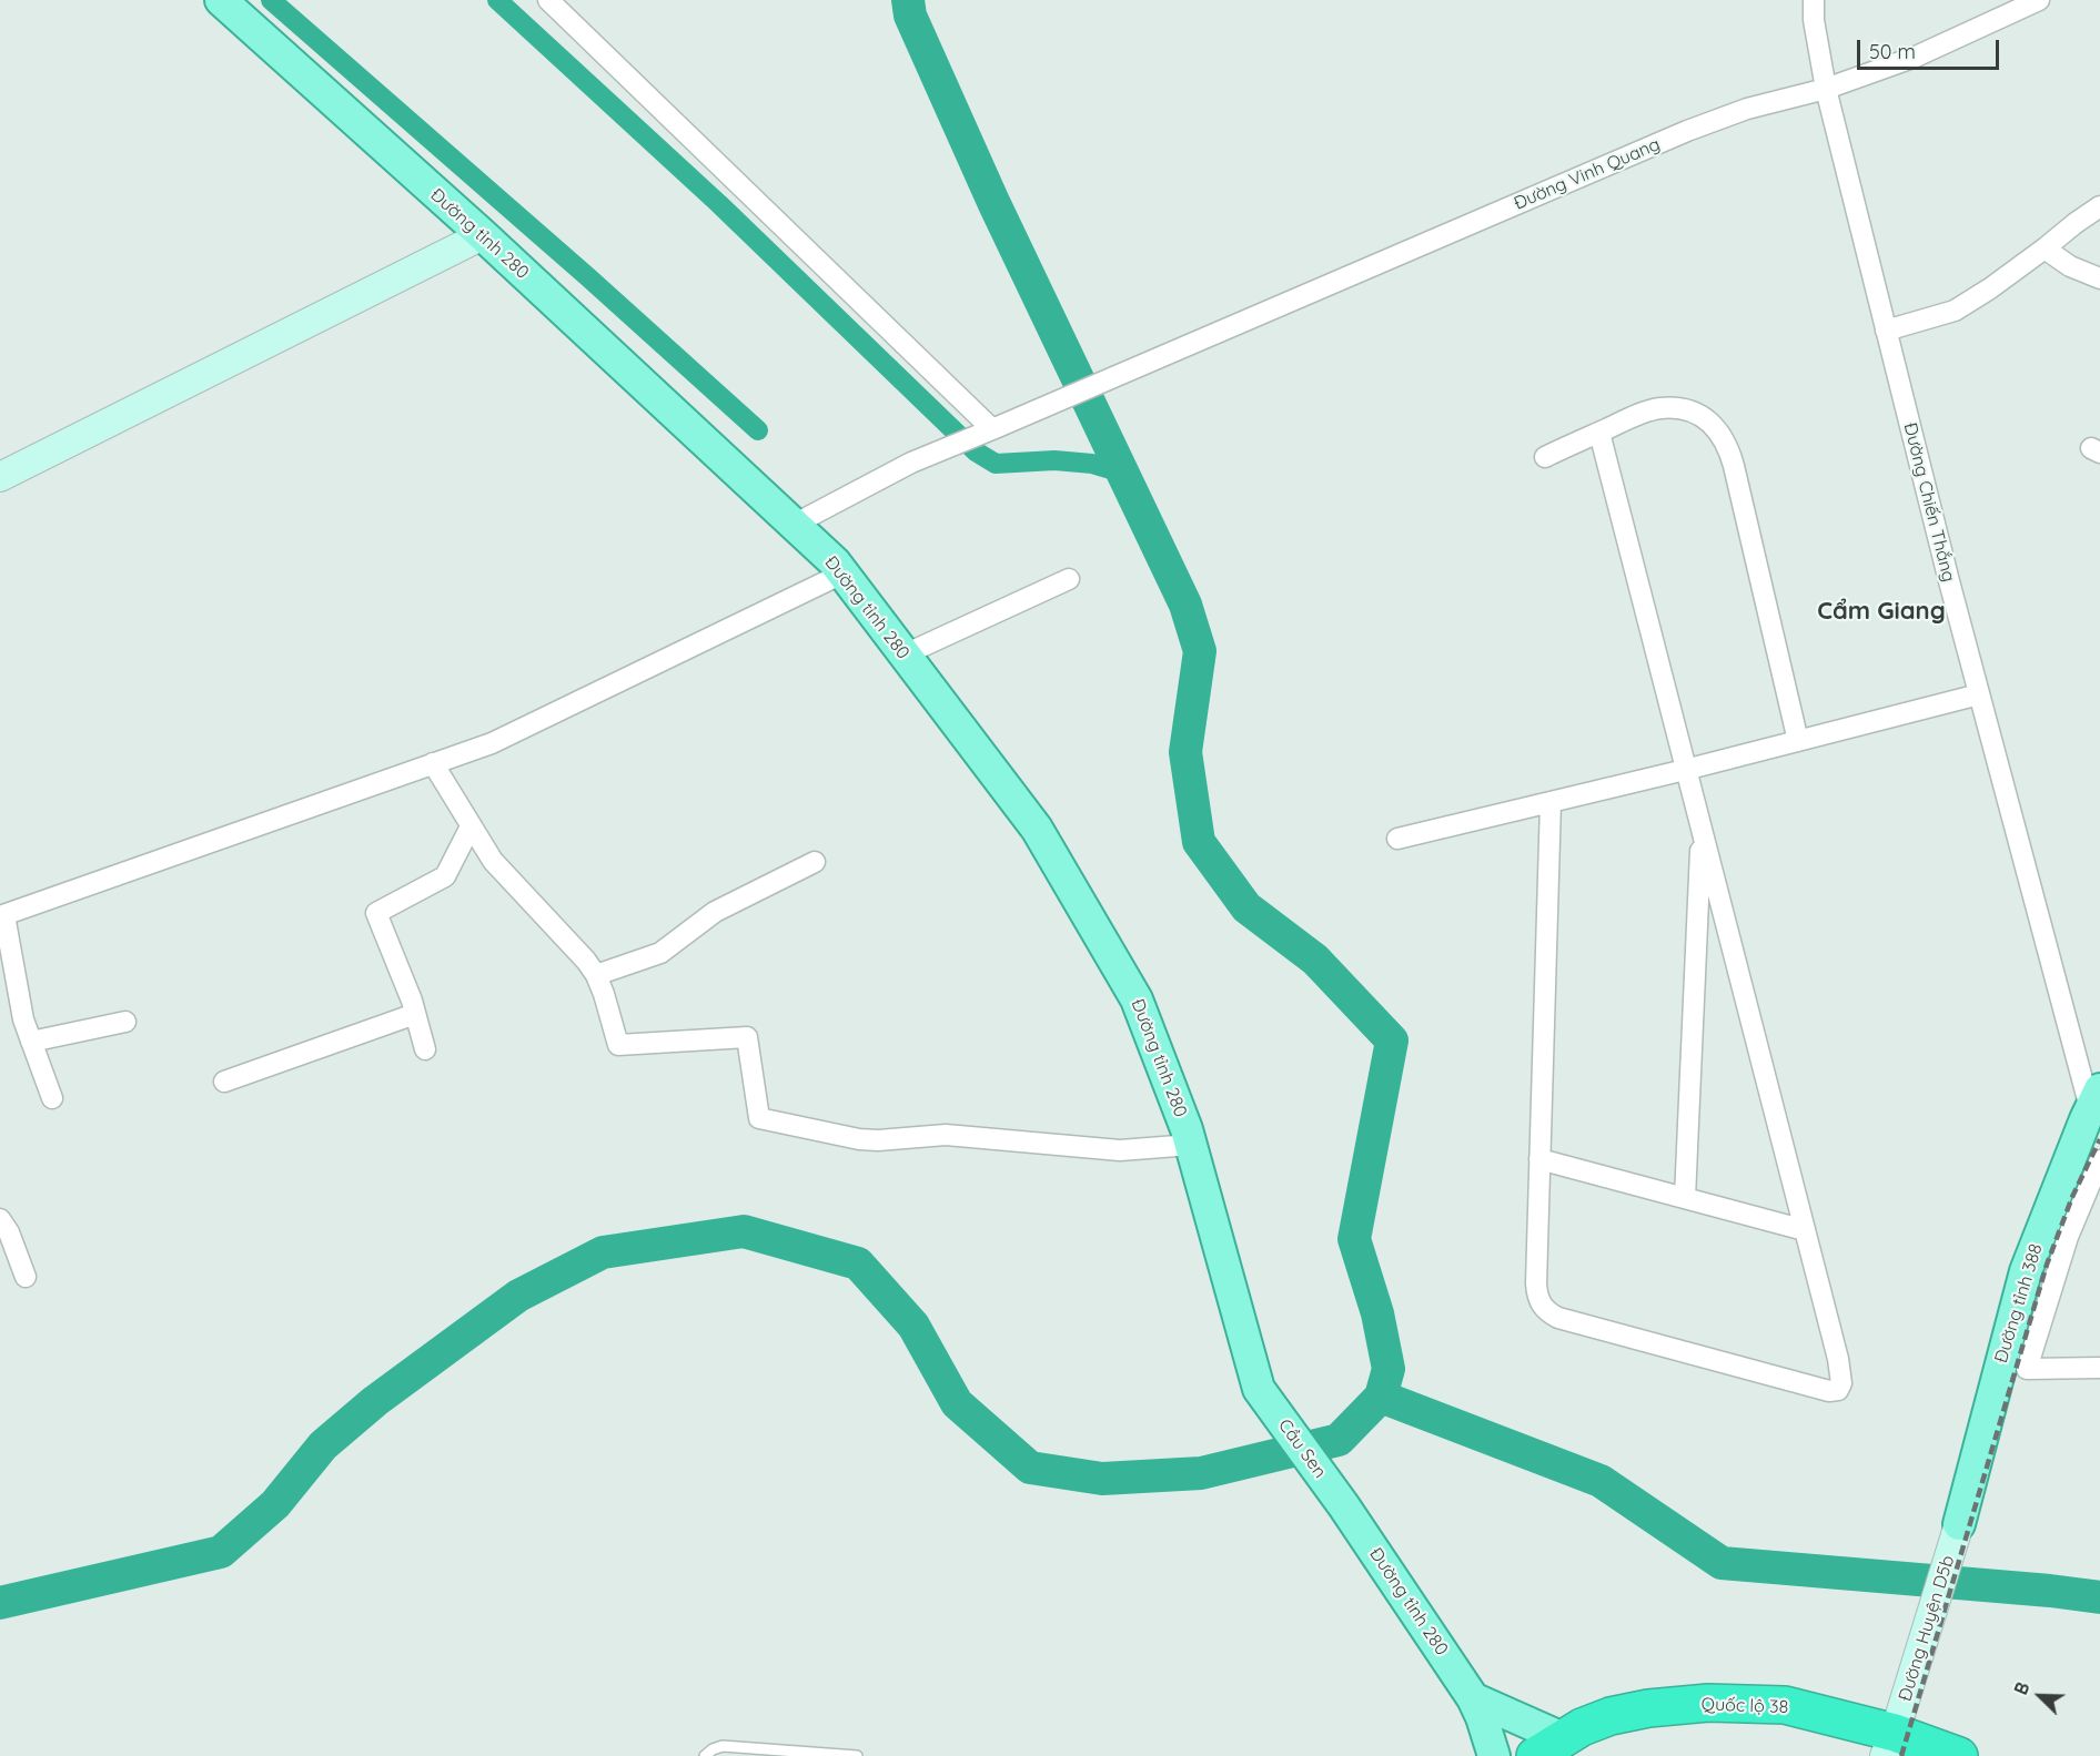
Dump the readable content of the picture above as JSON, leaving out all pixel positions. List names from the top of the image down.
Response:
{
  "streets": {
    "highway": ["Quốc lộ 38"],
    "main road": ["Đường tỉnh 280", "Đường tỉnh 388", "Cầu Sen"],
    "street": ["Đường Vinh Quang", "Đường Chiến Thắng", "Đường Huyện D5b"]
  },
  "crossings": [
    ["Đường Vinh Quang", "Đường tỉnh 280"],
    ["Đường Vinh Quang", "Đường Chiến Thắng"],
    ["Đường tỉnh 280", "Cầu Sen"],
    ["Đường Chiến Thắng", "Đường tỉnh 388"],
    ["Đường tỉnh 388", "Đường Huyện D5b"],
    ["Đường Huyện D5b", "Quốc lộ 38"]
  ],
  "districts": ["Cẩm Giang"],
  "scale_bar": "50 m",
  "north": "top left"
}
